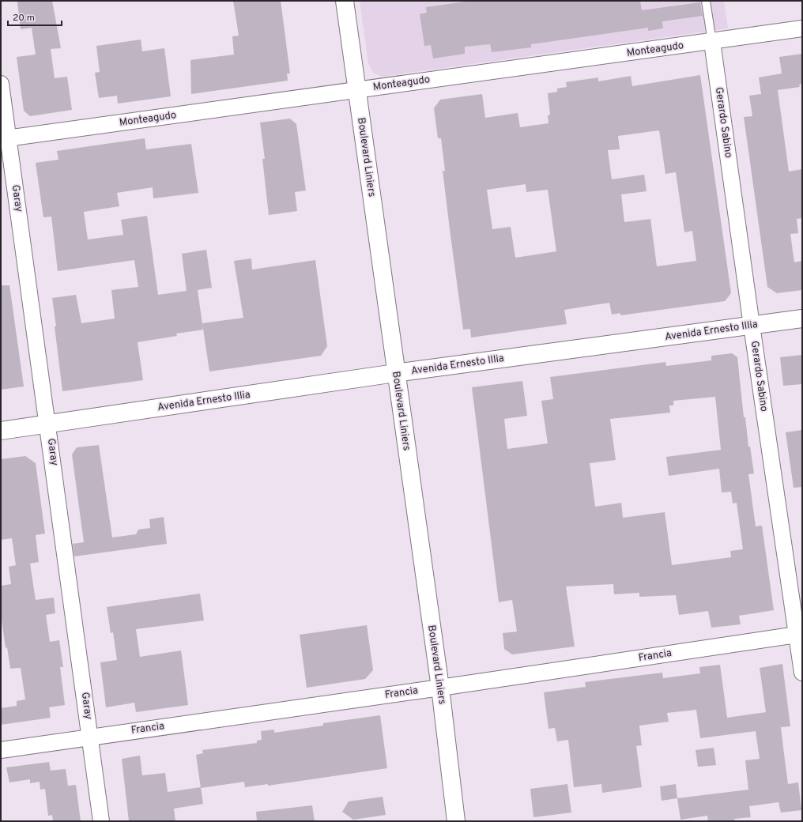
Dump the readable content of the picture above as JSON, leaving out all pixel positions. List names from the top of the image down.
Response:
{
  "streets": {
    "main road": ["Boulevard Liniers", "Avenida Ernesto Illia"],
    "street": [
      "Monteagudo",
      "Gerardo Sabino",
      "Garay",
      "Francia"
    ]
  },
  "crossings": [
    ["Monteagudo", "Gerardo Sabino"],
    ["Monteagudo", "Boulevard Liniers"],
    ["Monteagudo", "Garay"],
    ["Gerardo Sabino", "Avenida Ernesto Illia"],
    ["Gerardo Sabino", "Francia"],
    ["Boulevard Liniers", "Avenida Ernesto Illia"],
    ["Boulevard Liniers", "Francia"],
    ["Garay", "Avenida Ernesto Illia"],
    ["Garay", "Francia"]
  ],
  "scale_bar": "20 m"
}
